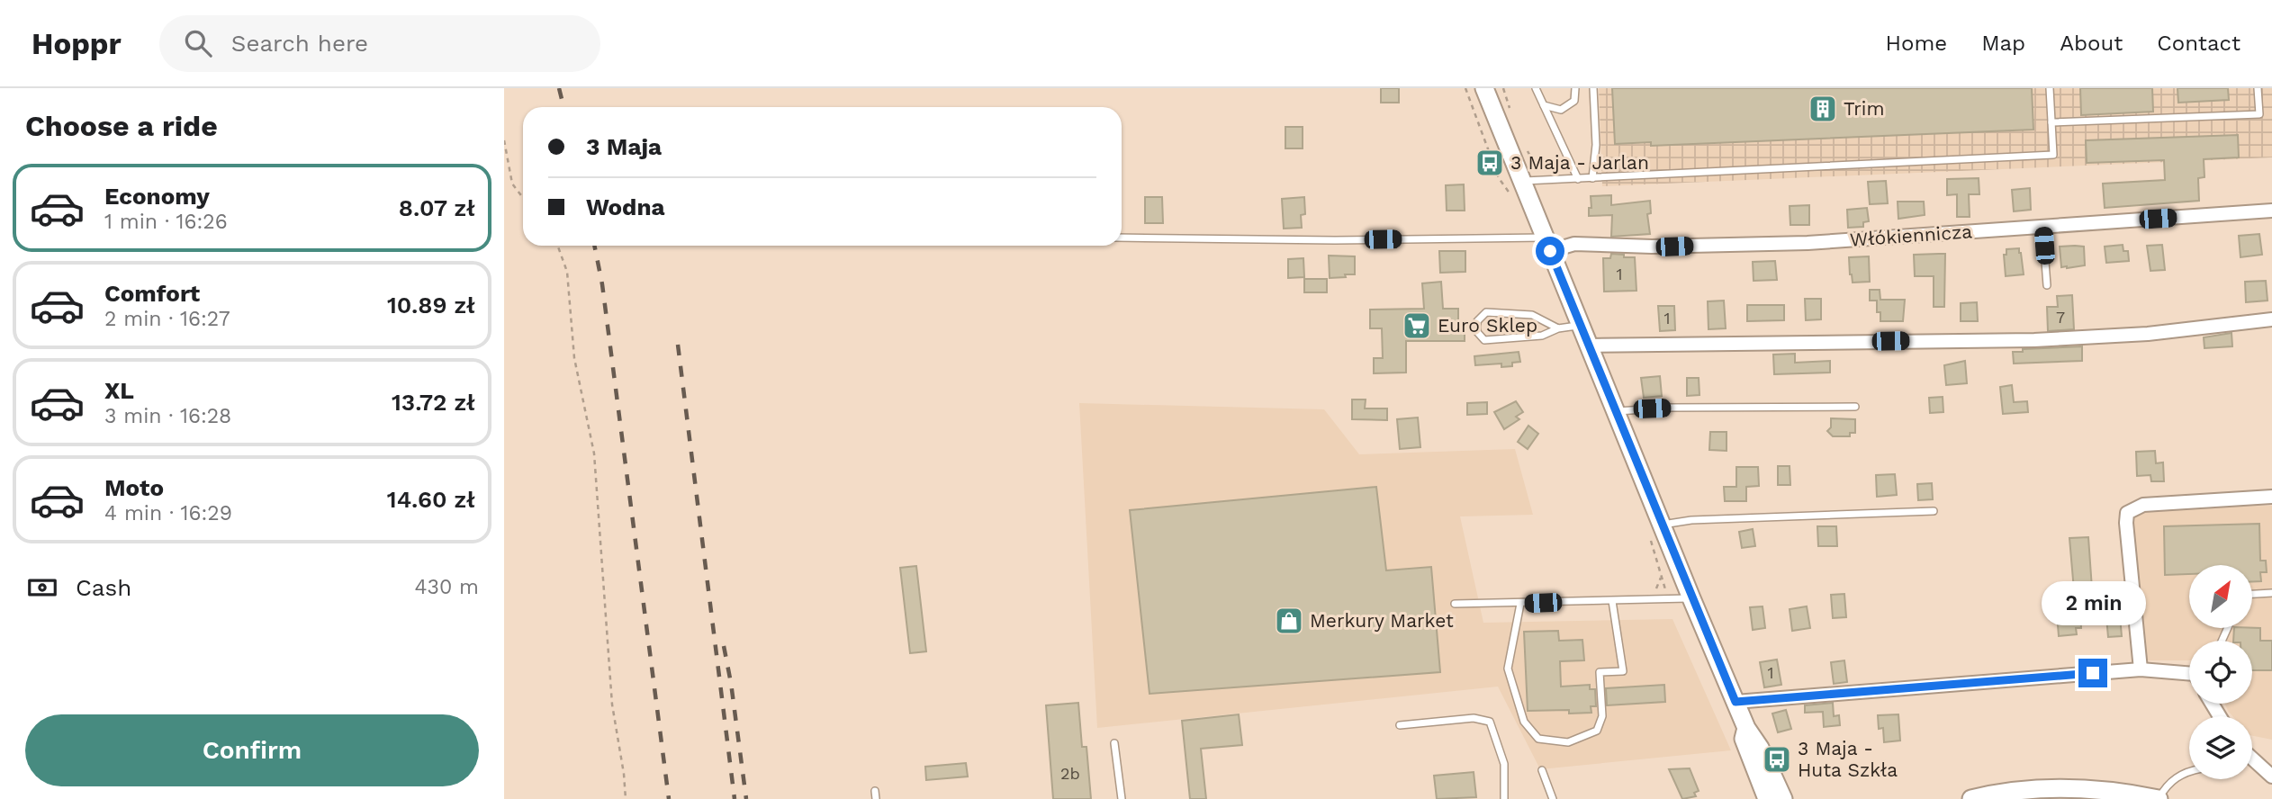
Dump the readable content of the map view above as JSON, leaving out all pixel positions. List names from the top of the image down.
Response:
{
  "streets": {
    "street": ["Włókiennicza"]
  },
  "places": {
    "building": ["Trim"],
    "bus stop": ["3 Maja - Jarlan", "3 Maja - Huta Szkła"],
    "supermarket": ["Euro Sklep"],
    "shop": ["Merkury Market"]
  },
  "house_numbers": [
    "1",
    "7",
    "1",
    "1",
    "2b"
  ],
  "north": "top right",
  "page": {
    "header": "Hoppr",
    "search": "Search here",
    "nav": [
      "Home",
      "Map",
      "About",
      "Contact"
    ],
    "heading": "Choose a ride",
    "banner": ["3 Maja", "Wodna"],
    "list": [
      {
        "name": "Economy",
        "note": "1 min · 16:26",
        "value": "8.07 zł"
      },
      {
        "name": "Comfort",
        "note": "2 min · 16:27",
        "value": "10.89 zł"
      },
      {
        "name": "XL",
        "note": "3 min · 16:28",
        "value": "13.72 zł"
      },
      {
        "name": "Moto",
        "note": "4 min · 16:29",
        "value": "14.60 zł"
      }
    ],
    "pay": ["Cash", "430 m"],
    "bubble": "2 min",
    "buttons": "Confirm"
  }
}
